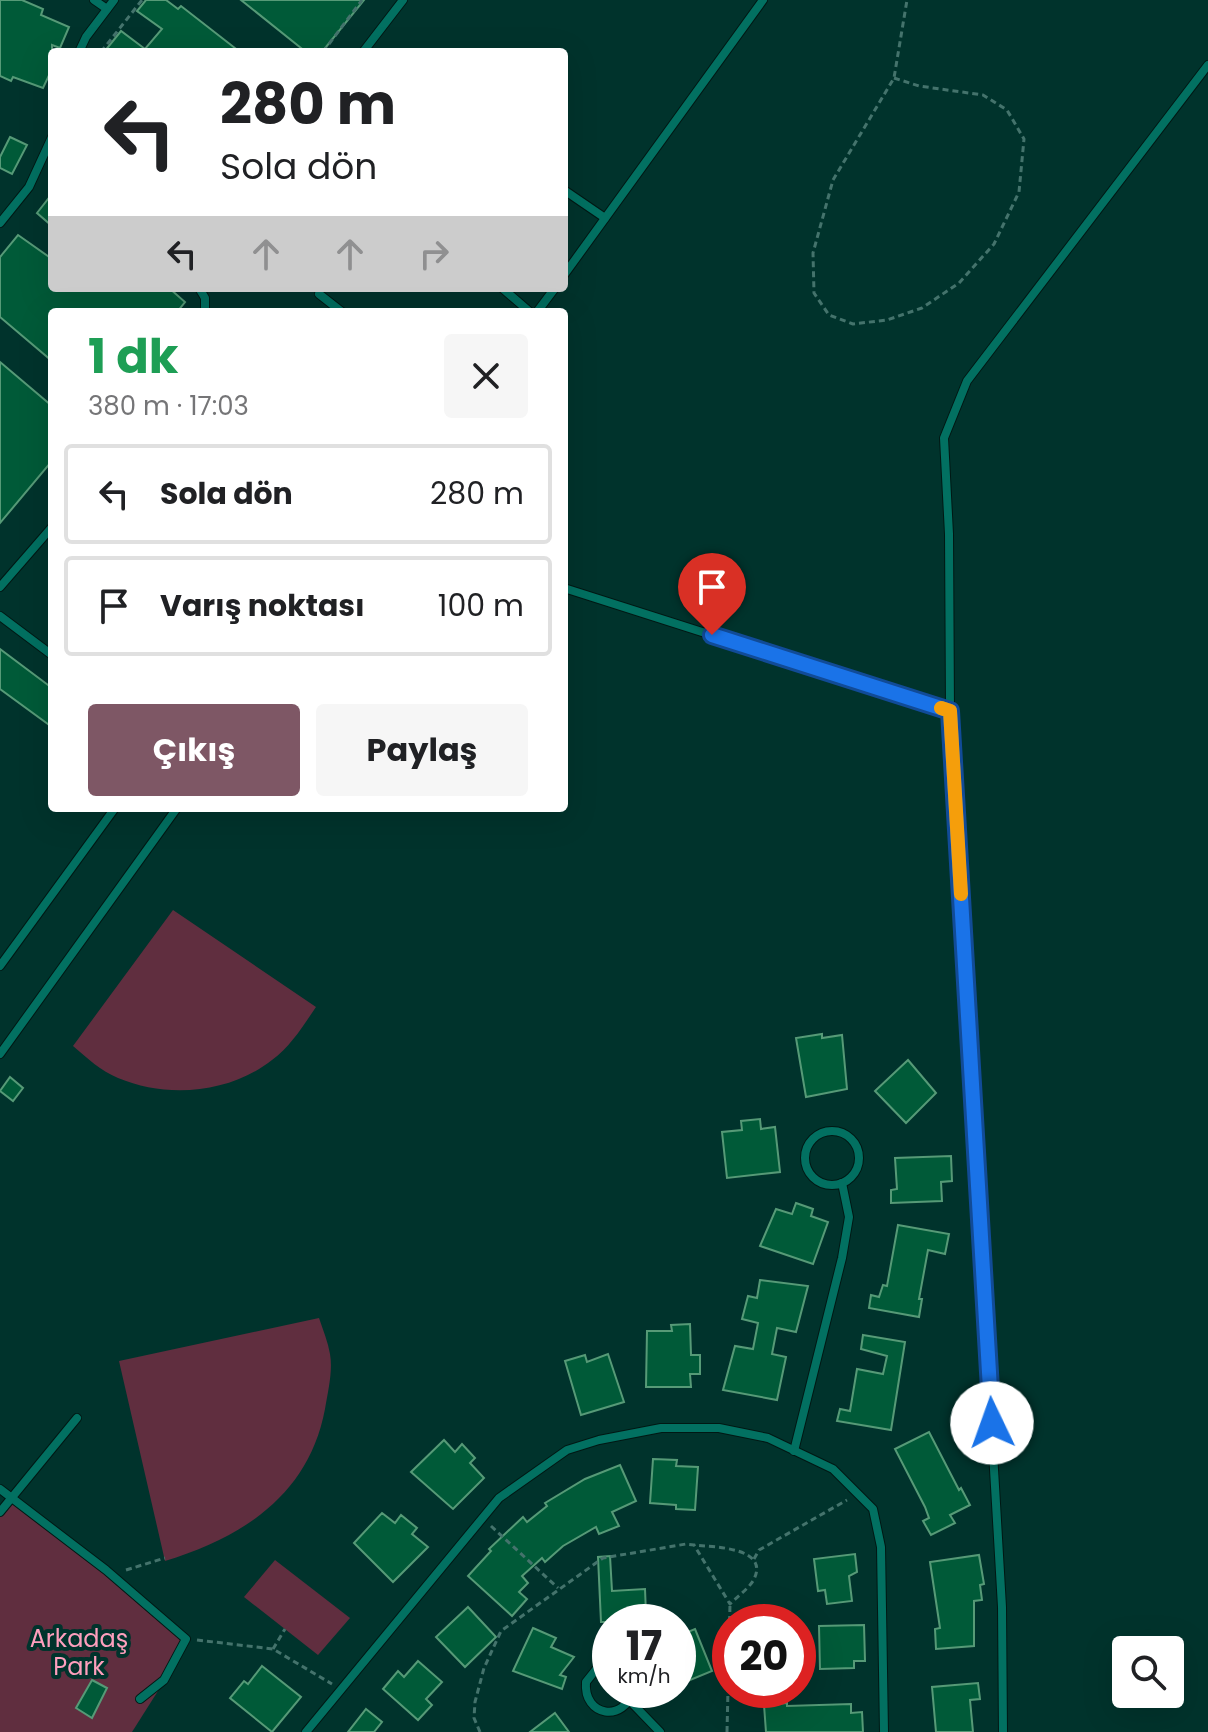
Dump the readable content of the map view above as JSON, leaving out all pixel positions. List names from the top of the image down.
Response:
{
  "parks": ["Arkadaş Park"],
  "page": {
    "turn": ["280 m", "Sola dön"],
    "heading": ["1 dk", "380 m · 17:03"],
    "list": [
      {
        "name": "Sola dön",
        "value": "280 m"
      },
      {
        "name": "Varış noktası",
        "value": "100 m"
      }
    ],
    "buttons": ["Çıkış", "Paylaş"],
    "speed": "17 km/h",
    "limit": "20"
  }
}
